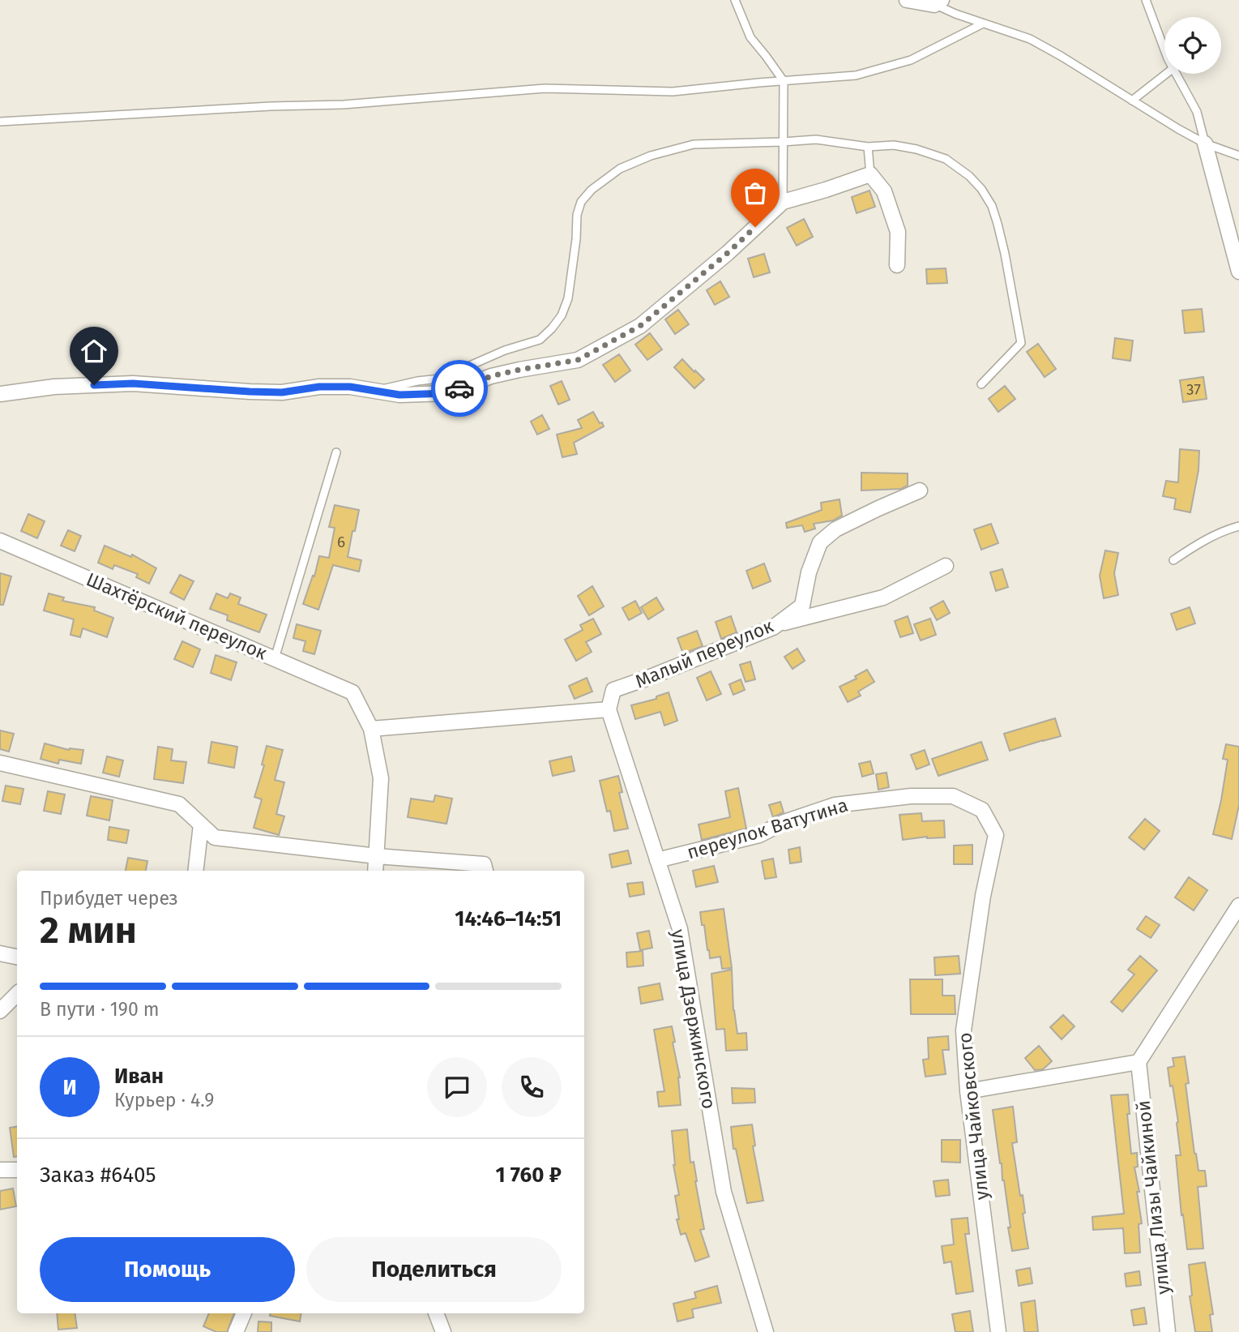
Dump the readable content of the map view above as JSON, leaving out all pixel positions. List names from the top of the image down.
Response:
{
  "streets": {
    "street": [
      "Шахтёрский переулок",
      "Малый переулок",
      "переулок Ватутина",
      "улица Дзержинского",
      "улица Чайковского",
      "улица Лизы Чайкиной"
    ]
  },
  "crossings": [
    ["Малый переулок", "улица Дзержинского"],
    ["переулок Ватутина", "улица Дзержинского"],
    ["переулок Ватутина", "улица Чайковского"]
  ],
  "house_numbers": ["37", "6"],
  "page": {
    "heading": ["2 мин", "Прибудет через", "14:46–14:51"],
    "panel": [
      "Иван",
      "Курьер · 4.9",
      "Заказ #6405",
      "1 760 ₽"
    ],
    "bar": "В пути · 190 m",
    "round": "И",
    "buttons": ["Помощь", "Поделиться"]
  }
}
